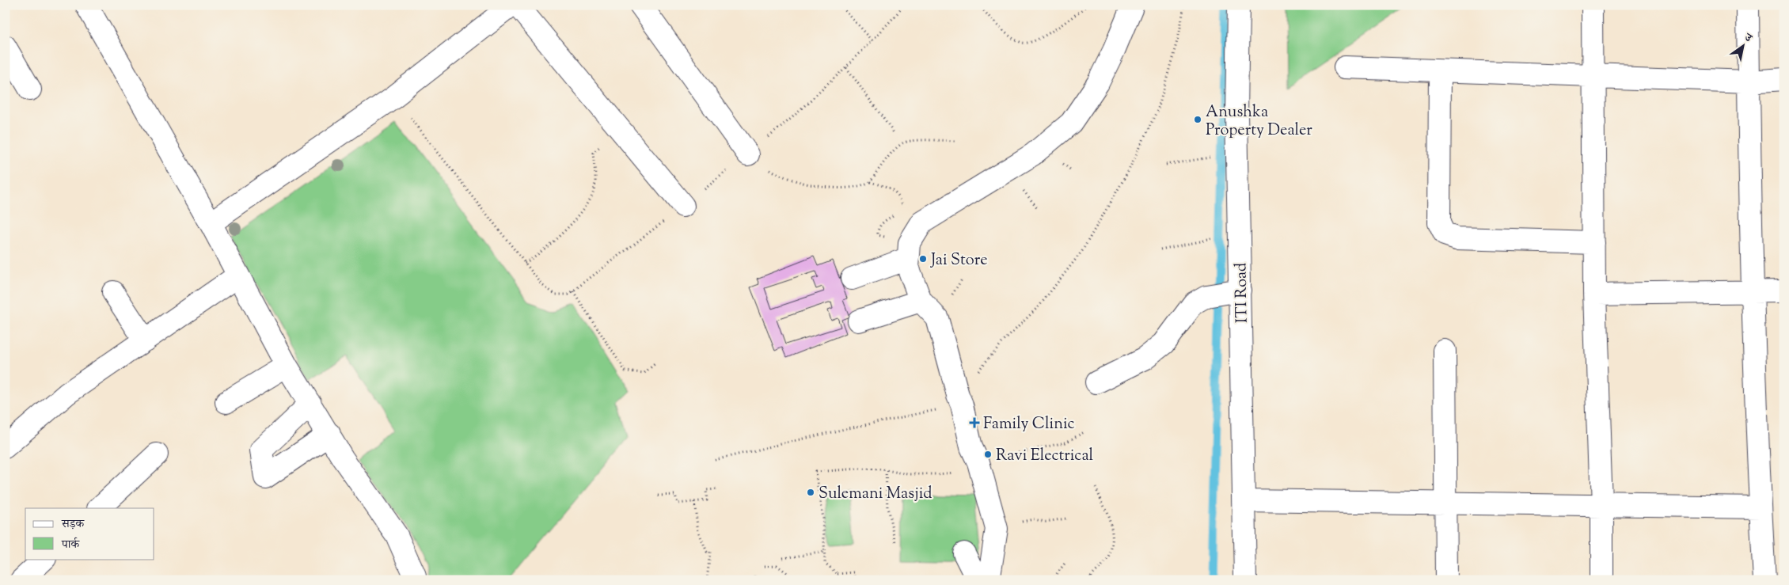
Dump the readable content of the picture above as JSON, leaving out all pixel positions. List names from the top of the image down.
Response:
{
  "streets": {
    "street": ["ITI Road"]
  },
  "places": {
    "other": [
      "Anushka Property Dealer",
      "Jai Store",
      "Ravi Electrical",
      "Sulemani Masjid"
    ],
    "health": ["Family Clinic"]
  },
  "legend": ["सड़क", "पार्क"],
  "north": "top right"
}
